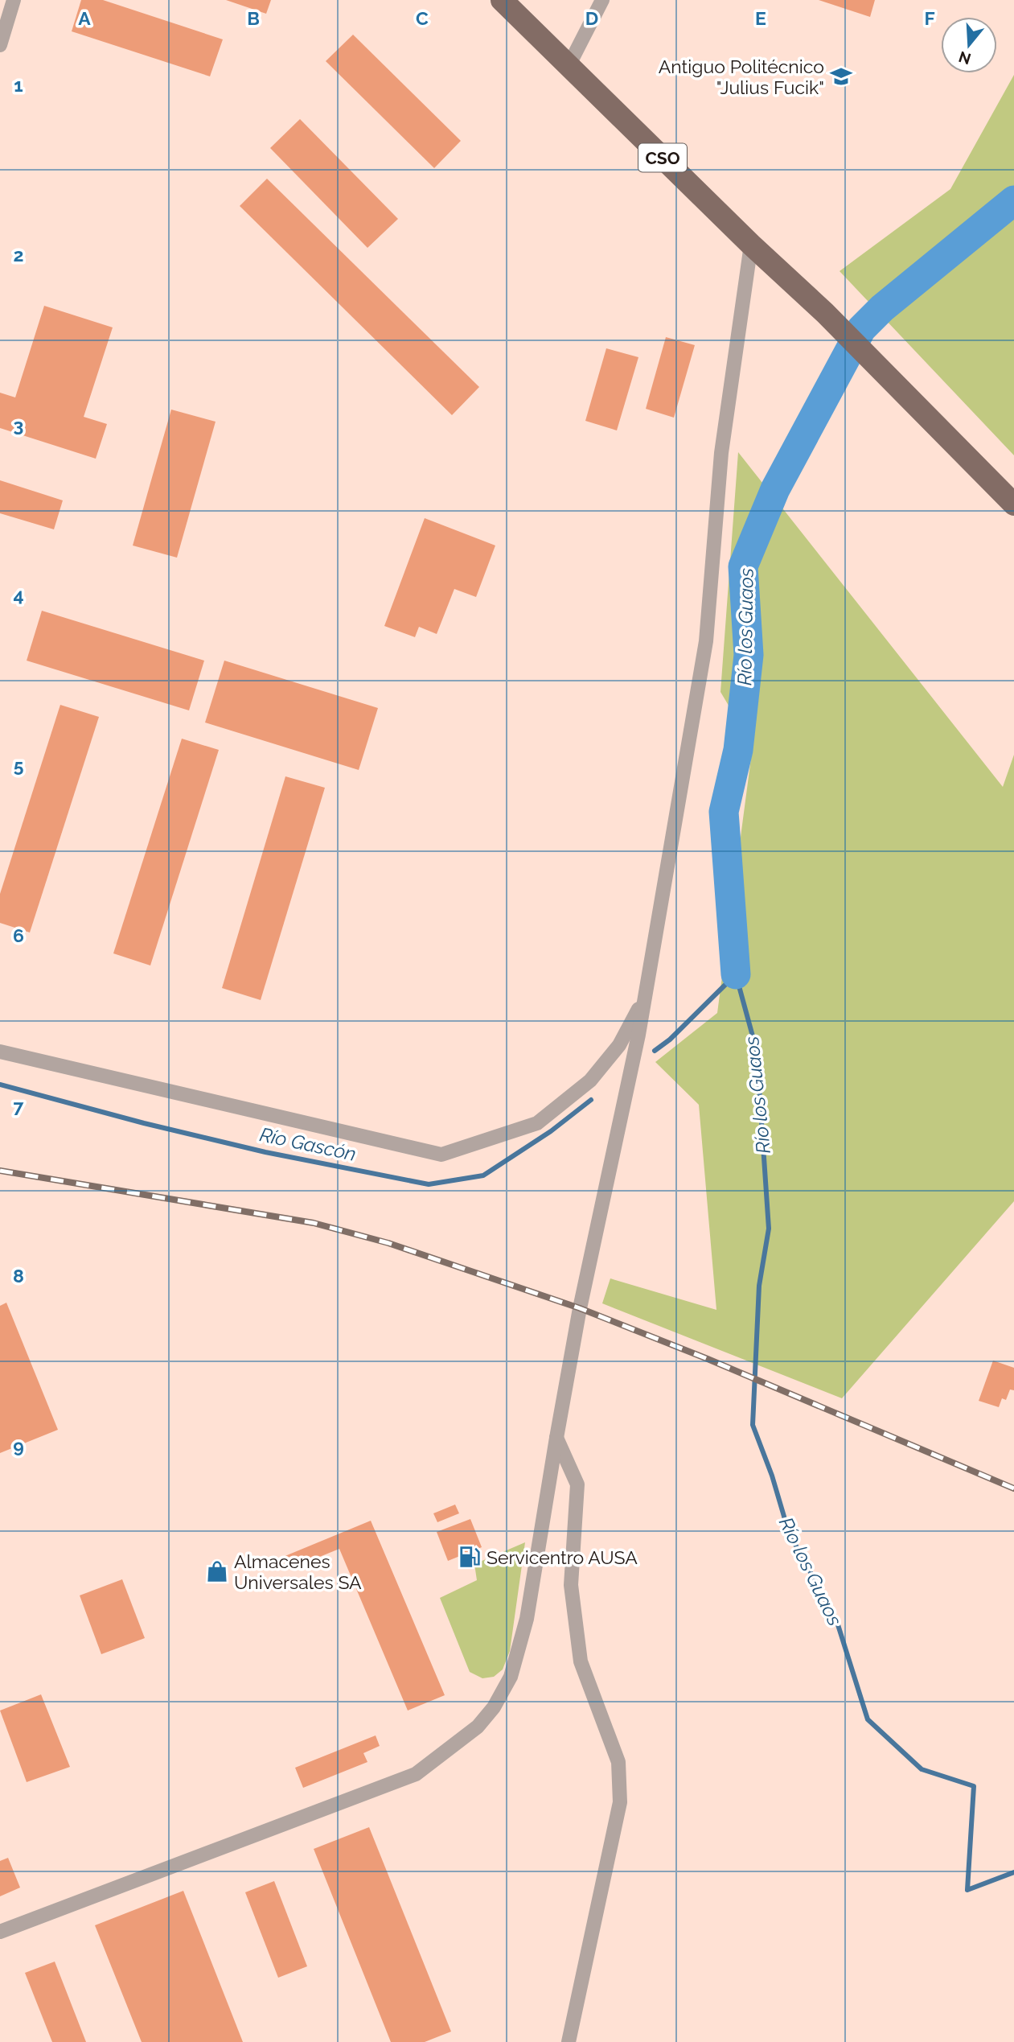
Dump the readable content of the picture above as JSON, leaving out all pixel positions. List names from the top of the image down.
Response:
{
  "streets": {
    "main road": ["CSO"]
  },
  "water": ["Río los Guaos", "Río Gascón"],
  "places": {
    "school or university": ["Antiguo Politécnico \"Julius Fucik\""],
    "fuel station": ["Servicentro AUSA"],
    "shop": ["Almacenes Universales SA"]
  },
  "north": "bottom",
  "grid": {
    "columns": [
      "A",
      "B",
      "C",
      "D",
      "E",
      "F"
    ],
    "rows": [
      "1",
      "2",
      "3",
      "4",
      "5",
      "6",
      "7",
      "8",
      "9"
    ]
  }
}
